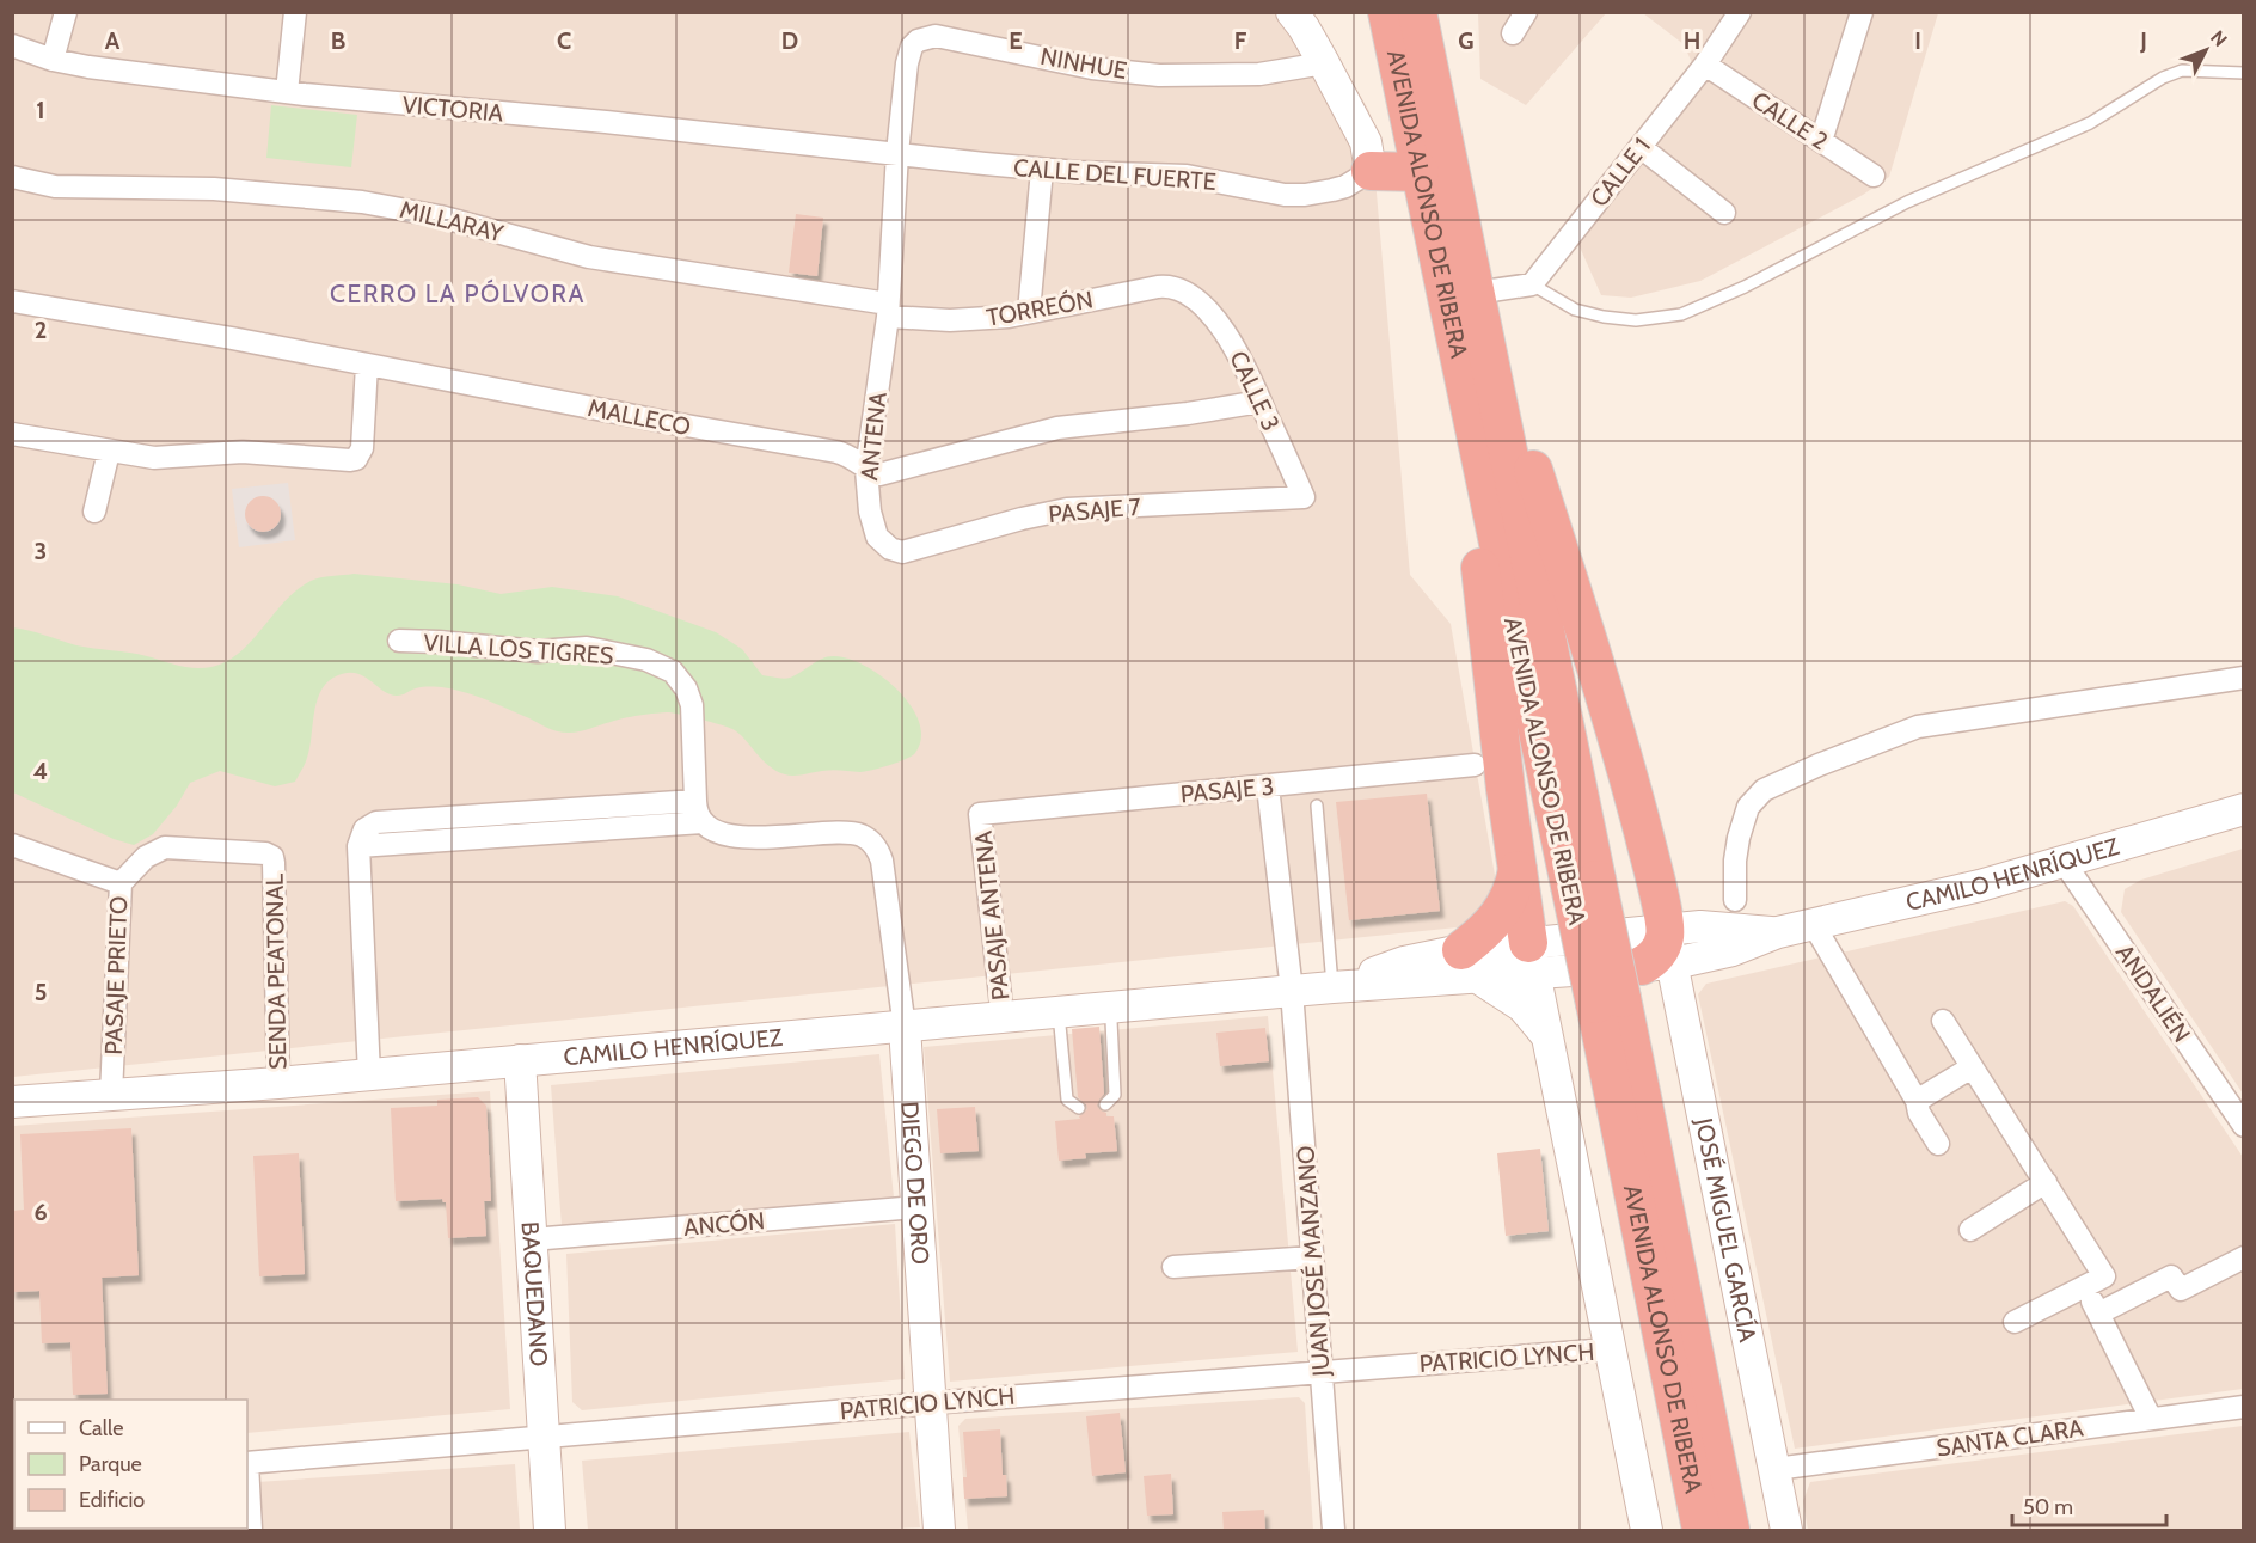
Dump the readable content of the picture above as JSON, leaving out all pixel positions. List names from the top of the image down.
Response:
{
  "streets": {
    "highway": ["AVENIDA ALONSO DE RIBERA"],
    "main road": [
      "CAMILO HENRÍQUEZ",
      "DIEGO DE ORO",
      "JOSÉ MIGUEL GARCÍA",
      "BAQUEDANO"
    ],
    "street": [
      "NINHUE",
      "VICTORIA",
      "CALLE 2",
      "CALLE 1",
      "CALLE DEL FUERTE",
      "MILLARAY",
      "TORREÓN",
      "CALLE 3",
      "MALLECO",
      "ANTENA",
      "PASAJE 7",
      "VILLA LOS TIGRES",
      "PASAJE 3",
      "PASAJE ANTENA",
      "SENDA PEATONAL",
      "PASAJE PRIETO",
      "ANDALIÉN",
      "ANCÓN",
      "JUAN JOSÉ MANZANO",
      "PATRICIO LYNCH",
      "SANTA CLARA"
    ]
  },
  "crossings": [
    ["NINHUE", "VICTORIA"],
    ["NINHUE", "CALLE DEL FUERTE"],
    ["NINHUE", "MILLARAY"],
    ["NINHUE", "TORREÓN"],
    ["NINHUE", "ANTENA"],
    ["VICTORIA", "CALLE DEL FUERTE"],
    ["CALLE 2", "CALLE 1"],
    ["MILLARAY", "TORREÓN"],
    ["MILLARAY", "ANTENA"],
    ["TORREÓN", "CALLE 3"],
    ["TORREÓN", "ANTENA"],
    ["CALLE 3", "MALLECO"],
    ["CALLE 3", "PASAJE 7"],
    ["MALLECO", "ANTENA"],
    ["ANTENA", "PASAJE 7"],
    ["VILLA LOS TIGRES", "DIEGO DE ORO"],
    ["PASAJE 3", "PASAJE ANTENA"],
    ["PASAJE 3", "JUAN JOSÉ MANZANO"],
    ["CAMILO HENRÍQUEZ", "PASAJE ANTENA"],
    ["CAMILO HENRÍQUEZ", "SENDA PEATONAL"],
    ["CAMILO HENRÍQUEZ", "PASAJE PRIETO"],
    ["CAMILO HENRÍQUEZ", "ANDALIÉN"],
    ["CAMILO HENRÍQUEZ", "DIEGO DE ORO"],
    ["CAMILO HENRÍQUEZ", "JOSÉ MIGUEL GARCÍA"],
    ["CAMILO HENRÍQUEZ", "JUAN JOSÉ MANZANO"],
    ["CAMILO HENRÍQUEZ", "BAQUEDANO"],
    ["SENDA PEATONAL", "PASAJE PRIETO"],
    ["DIEGO DE ORO", "ANCÓN"],
    ["DIEGO DE ORO", "PATRICIO LYNCH"],
    ["ANCÓN", "BAQUEDANO"],
    ["JOSÉ MIGUEL GARCÍA", "SANTA CLARA"],
    ["JUAN JOSÉ MANZANO", "PATRICIO LYNCH"],
    ["BAQUEDANO", "PATRICIO LYNCH"]
  ],
  "districts": ["CERRO LA PÓLVORA"],
  "legend": ["Calle", "Parque", "Edificio"],
  "scale_bar": "50 m",
  "north": "top right",
  "grid": {
    "columns": [
      "A",
      "B",
      "C",
      "D",
      "E",
      "F",
      "G",
      "H",
      "I",
      "J"
    ],
    "rows": [
      "1",
      "2",
      "3",
      "4",
      "5",
      "6"
    ]
  }
}
